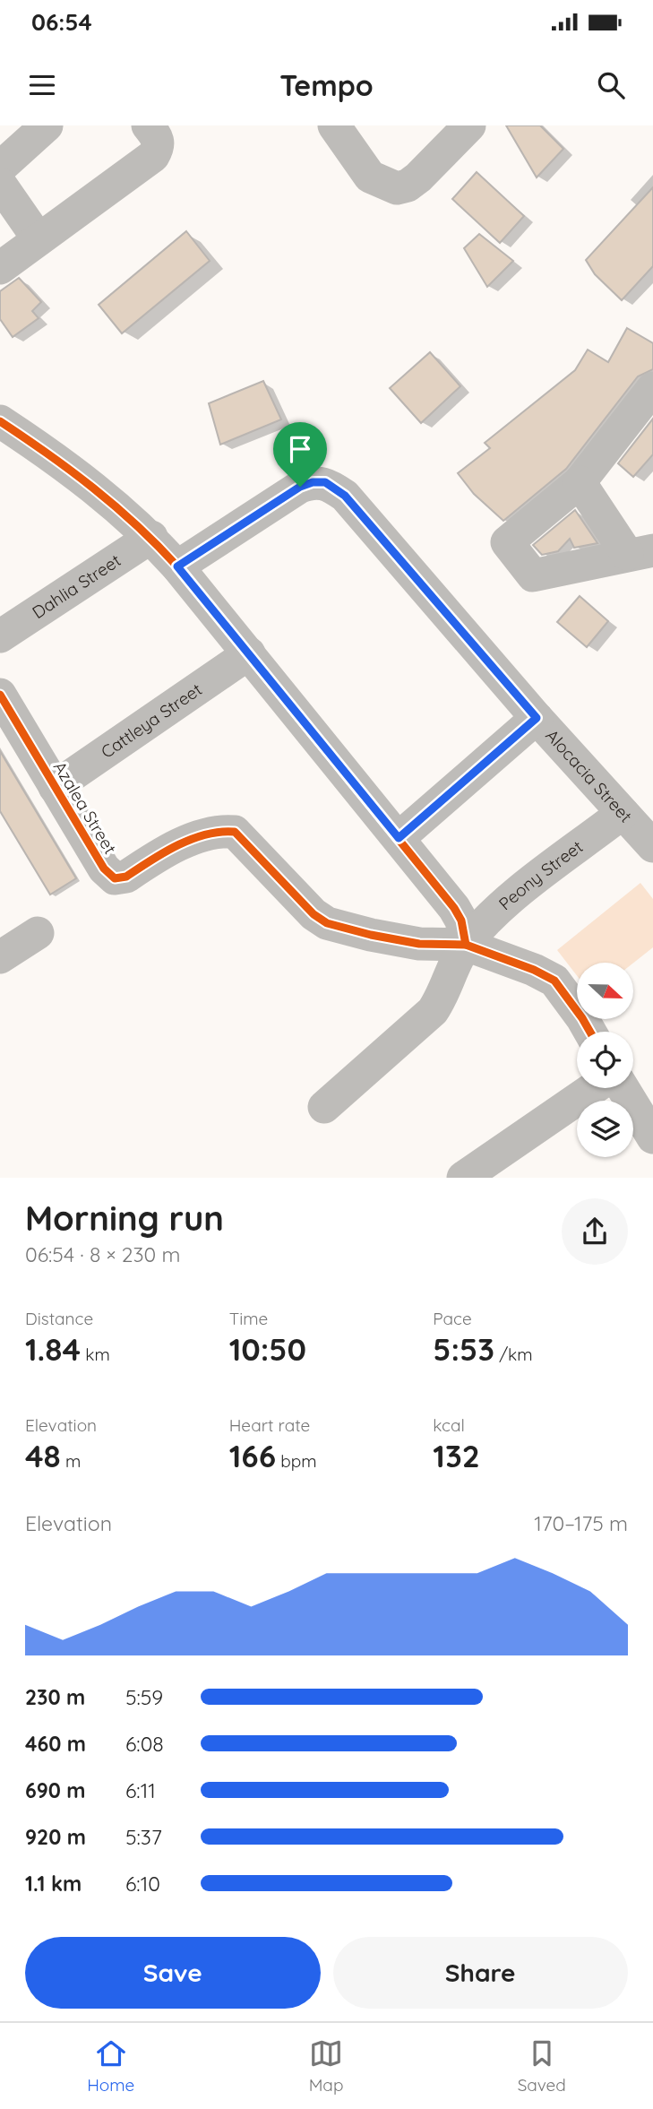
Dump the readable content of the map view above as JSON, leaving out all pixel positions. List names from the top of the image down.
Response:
{
  "streets": {
    "street": [
      "Dahlia Street",
      "Cattleya Street",
      "Alocacia Street",
      "Azalea Street",
      "Peony Street"
    ]
  },
  "crossings": [
    ["Cattleya Street", "Azalea Street"],
    ["Alocacia Street", "Peony Street"],
    ["Azalea Street", "Peony Street"]
  ],
  "north": "right",
  "page": {
    "status": "06:54",
    "header": "Tempo",
    "heading": ["Morning run", "06:54 · 8 × 230 m"],
    "stats": [
      ["Distance", "1.84 km"],
      ["Time", "10:50"],
      ["Pace", "5:53 /km"],
      ["Elevation", "48 m"],
      ["Heart rate", "166 bpm"],
      ["kcal", "132"]
    ],
    "chart": ["Elevation", "170–175 m"],
    "list": [
      {
        "name": "230 m",
        "note": "5:59"
      },
      {
        "name": "460 m",
        "note": "6:08"
      },
      {
        "name": "690 m",
        "note": "6:11"
      },
      {
        "name": "920 m",
        "note": "5:37"
      },
      {
        "name": "1.1 km",
        "note": "6:10"
      }
    ],
    "buttons": ["Save", "Share"],
    "tabs": ["Home", "Map", "Saved"]
  }
}
